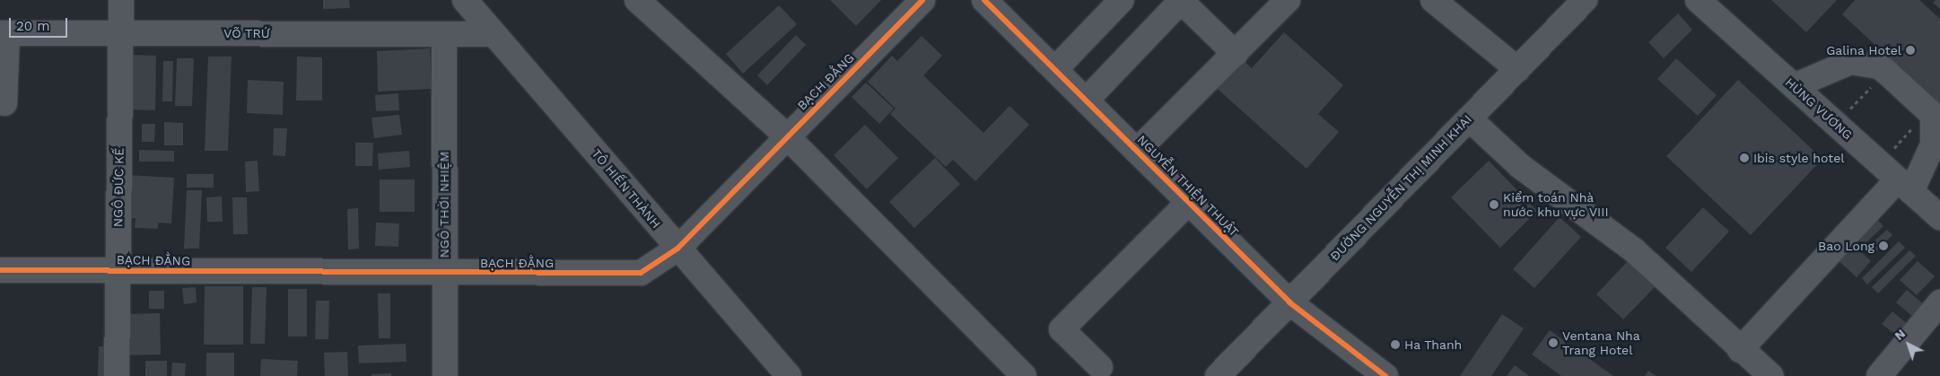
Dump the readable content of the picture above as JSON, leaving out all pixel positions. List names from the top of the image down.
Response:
{
  "streets": {
    "street": [
      "VÕ TRỨ",
      "BẠCH ĐẰNG",
      "HÙNG VƯƠNG",
      "NGUYỄN THIỆN THUẬT",
      "NGÔ ĐỨC KẾ",
      "ĐƯỜNG NGUYỄN THỊ MINH KHAI",
      "TÔ HIẾN THÀNH",
      "NGÔ THỜI NHIỆM"
    ]
  },
  "crossings": [
    ["VÕ TRỨ", "NGÔ ĐỨC KẾ"],
    ["VÕ TRỨ", "TÔ HIẾN THÀNH"],
    ["VÕ TRỨ", "NGÔ THỜI NHIỆM"],
    ["BẠCH ĐẰNG", "NGÔ ĐỨC KẾ"],
    ["BẠCH ĐẰNG", "TÔ HIẾN THÀNH"],
    ["BẠCH ĐẰNG", "NGÔ THỜI NHIỆM"],
    ["NGUYỄN THIỆN THUẬT", "ĐƯỜNG NGUYỄN THỊ MINH KHAI"]
  ],
  "places": [
    "Galina Hotel",
    "Ibis style hotel",
    "Kiểm toán Nhà nước khu vực VIII",
    "Bao Long",
    "Ventana Nha Trang Hotel",
    "Ha Thanh"
  ],
  "scale_bar": "20 m",
  "north": "top left"
}
